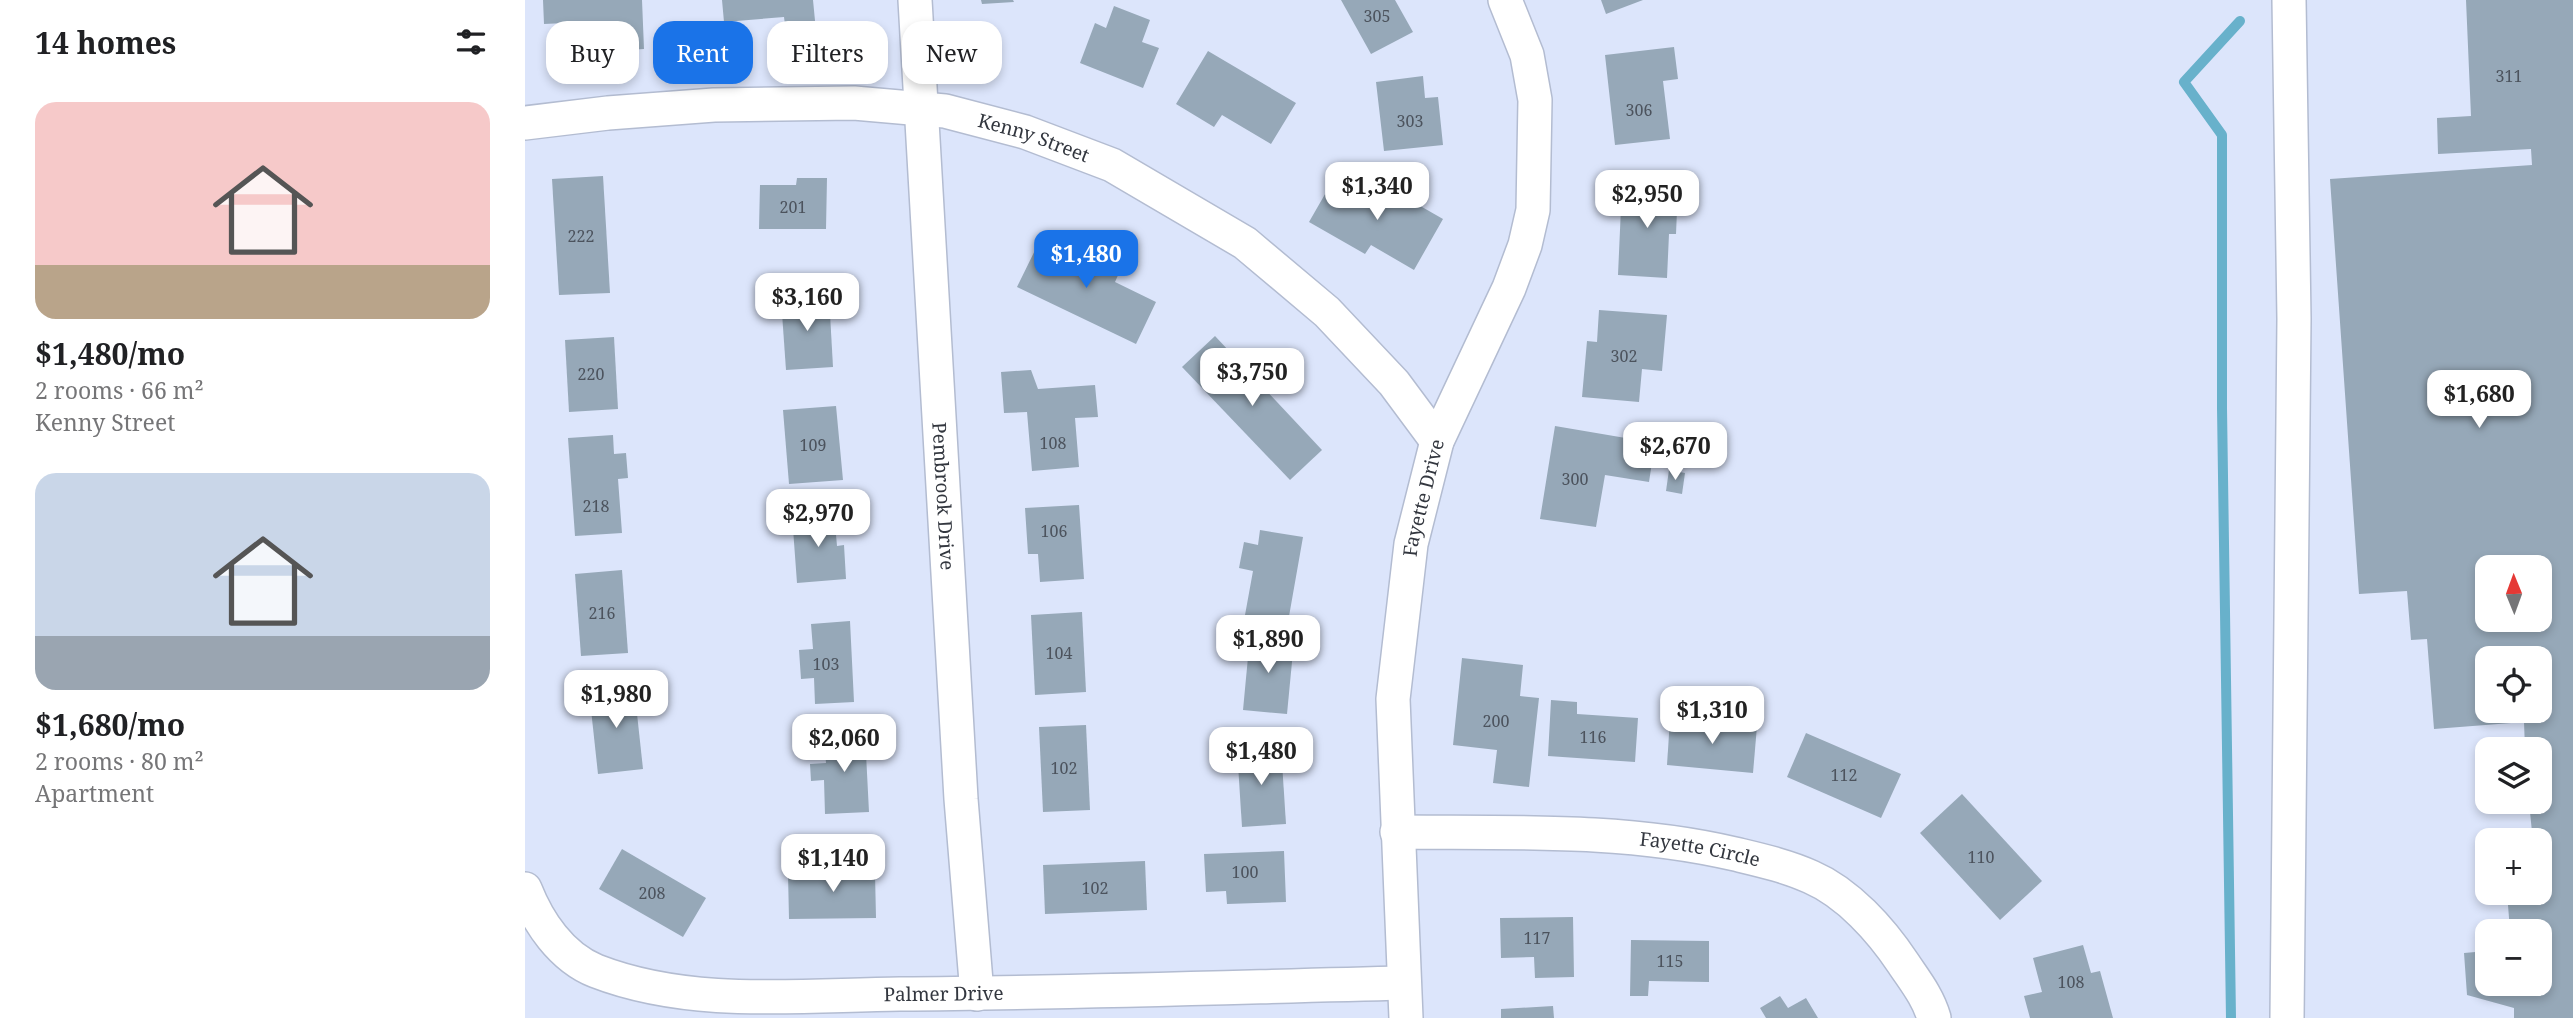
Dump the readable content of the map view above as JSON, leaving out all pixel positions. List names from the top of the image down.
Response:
{
  "streets": {
    "street": [
      "Kenny Street",
      "Pembrook Drive",
      "Fayette Drive",
      "Fayette Circle",
      "Palmer Drive"
    ]
  },
  "crossings": [
    ["Kenny Street", "Pembrook Drive"],
    ["Kenny Street", "Fayette Drive"],
    ["Pembrook Drive", "Palmer Drive"],
    ["Fayette Drive", "Fayette Circle"],
    ["Fayette Drive", "Palmer Drive"]
  ],
  "house_numbers": [
    "305",
    "311",
    "306",
    "303",
    "201",
    "222",
    "302",
    "220",
    "108",
    "109",
    "300",
    "218",
    "106",
    "216",
    "104",
    "103",
    "200",
    "116",
    "102",
    "112",
    "110",
    "100",
    "102",
    "208",
    "117",
    "115",
    "108"
  ],
  "north": "top",
  "page": {
    "heading": "14 homes",
    "chip": [
      "Buy",
      "Rent",
      "Filters",
      "New"
    ],
    "list": [
      {
        "name": "$1,480/mo",
        "note": "2 rooms · 66 m² · Kenny Street"
      },
      {
        "name": "$1,680/mo",
        "note": "2 rooms · 80 m² · Apartment"
      }
    ],
    "price": [
      "$1,340",
      "$2,950",
      "$1,480",
      "$3,160",
      "$3,750",
      "$1,680",
      "$2,670",
      "$2,970",
      "$1,890",
      "$1,980",
      "$1,310",
      "$2,060",
      "$1,480",
      "$1,140"
    ],
    "map_buttons": ["+", "−"]
  }
}
